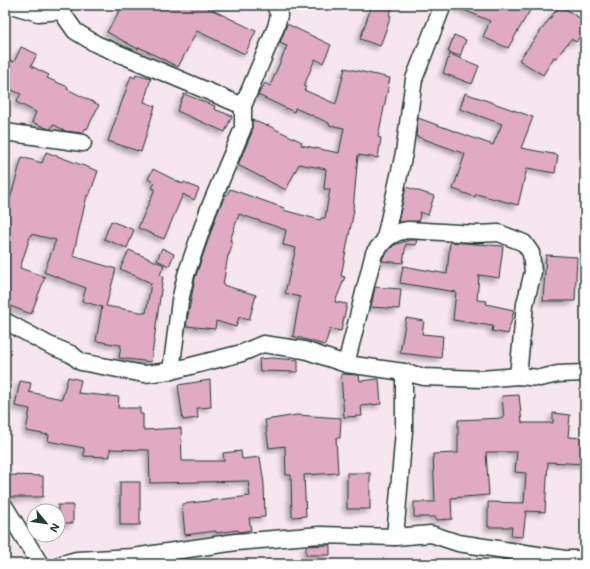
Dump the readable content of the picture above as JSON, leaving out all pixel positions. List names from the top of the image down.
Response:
{
  "north": "bottom right"
}
